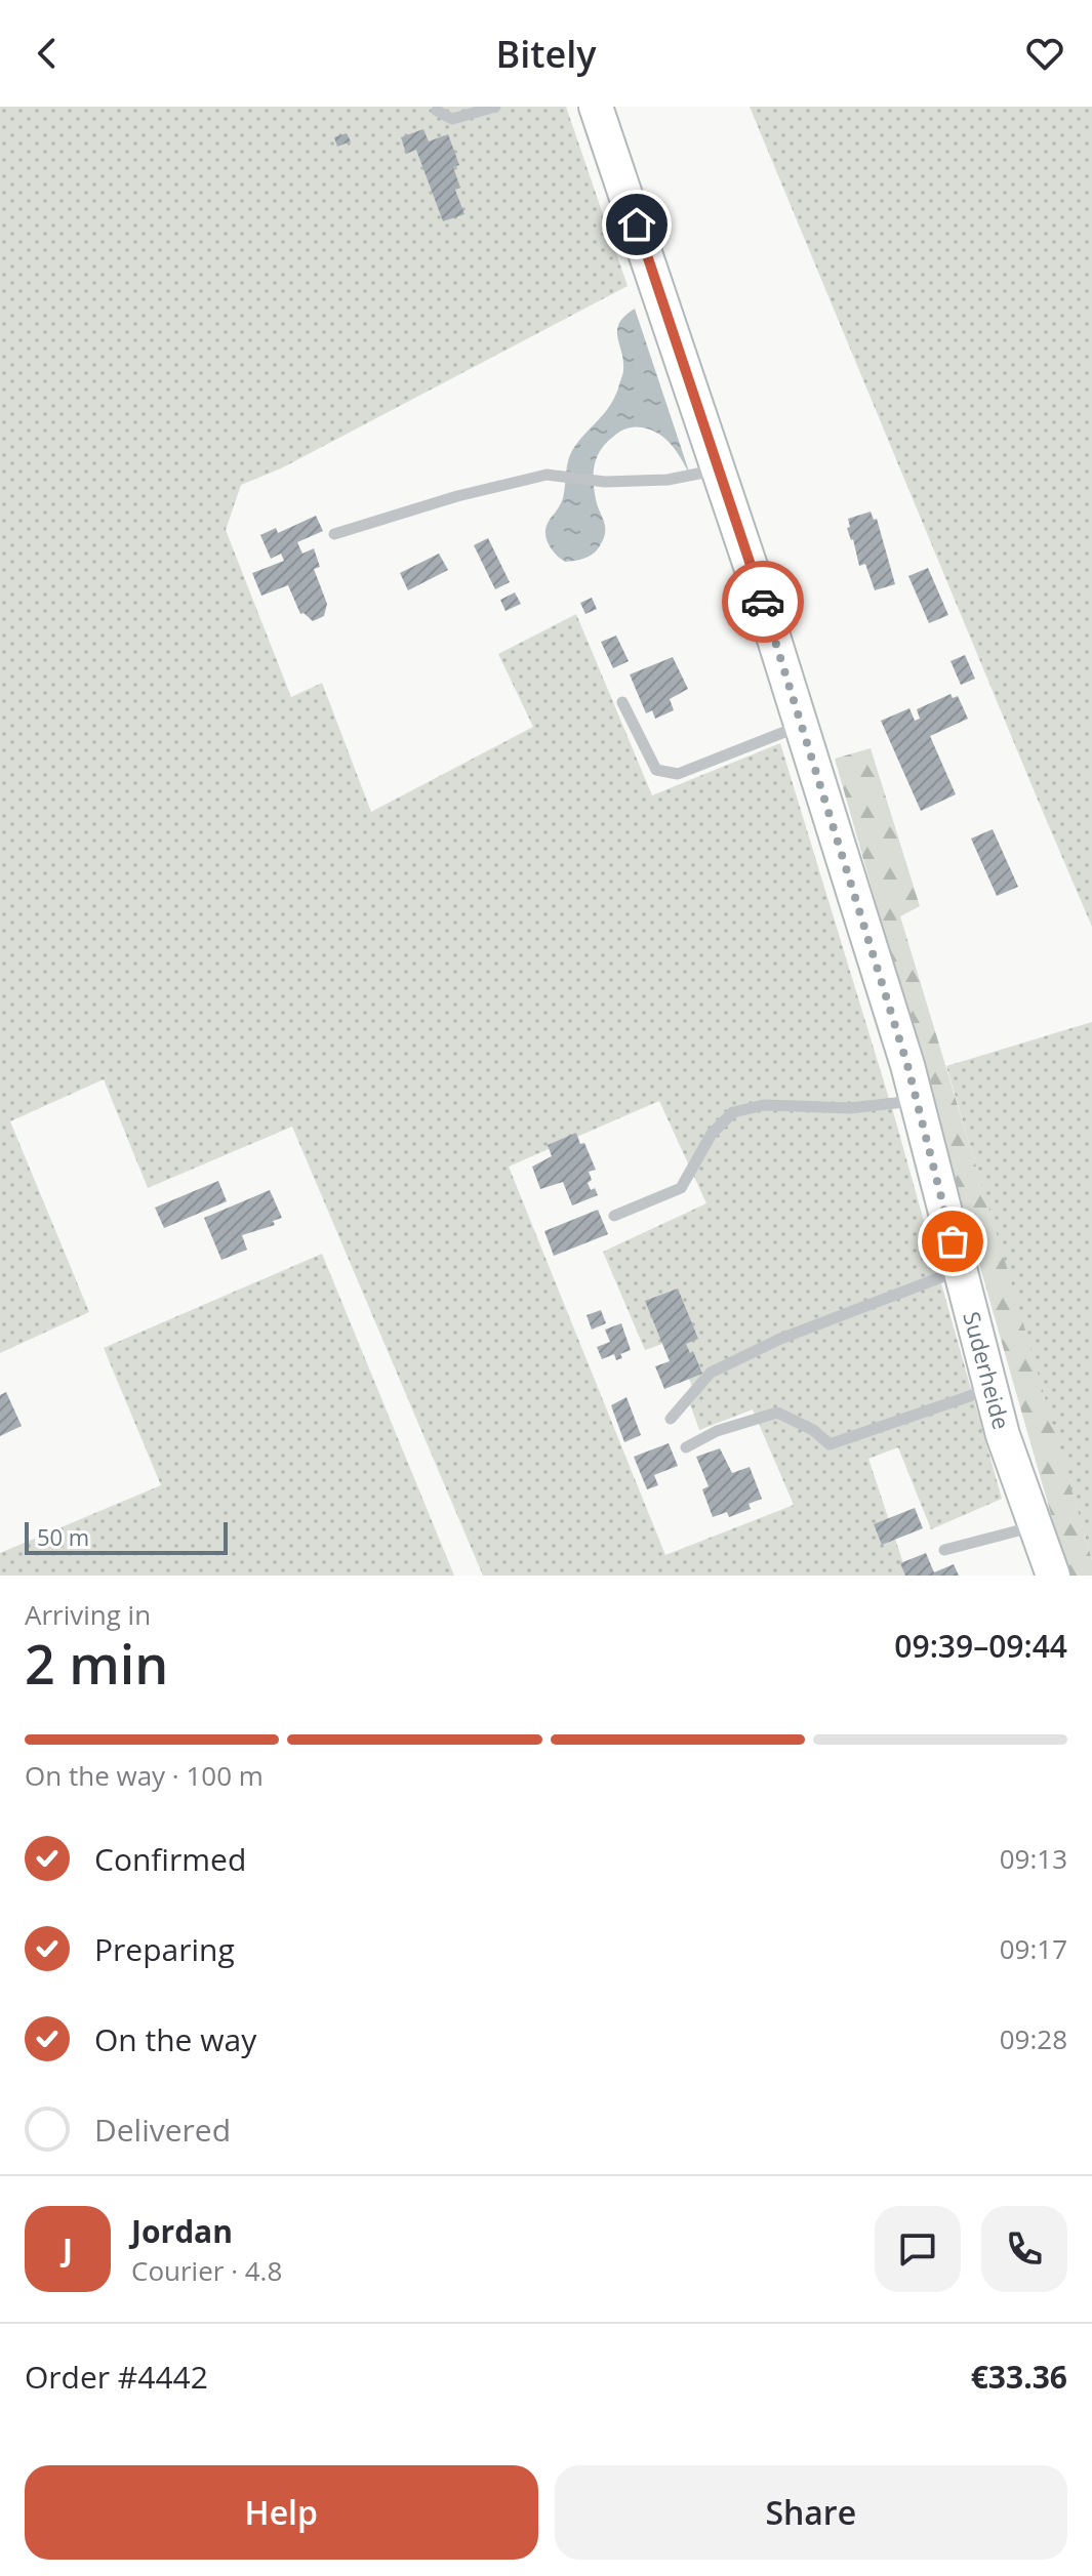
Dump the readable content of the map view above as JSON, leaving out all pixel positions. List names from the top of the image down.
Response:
{
  "streets": {
    "street": ["Suderheide"]
  },
  "scale_bar": "50 m",
  "page": {
    "header": "Bitely",
    "scale": "50 m",
    "heading": ["2 min", "Arriving in", "09:39–09:44"],
    "panel": [
      "Jordan",
      "Courier · 4.8",
      "Order #4442",
      "€33.36"
    ],
    "bar": "On the way · 100 m",
    "list": [
      ["Confirmed", "09:13"],
      ["Preparing", "09:17"],
      ["On the way", "09:28"],
      "Delivered"
    ],
    "round": "J",
    "buttons": ["Help", "Share"]
  }
}
